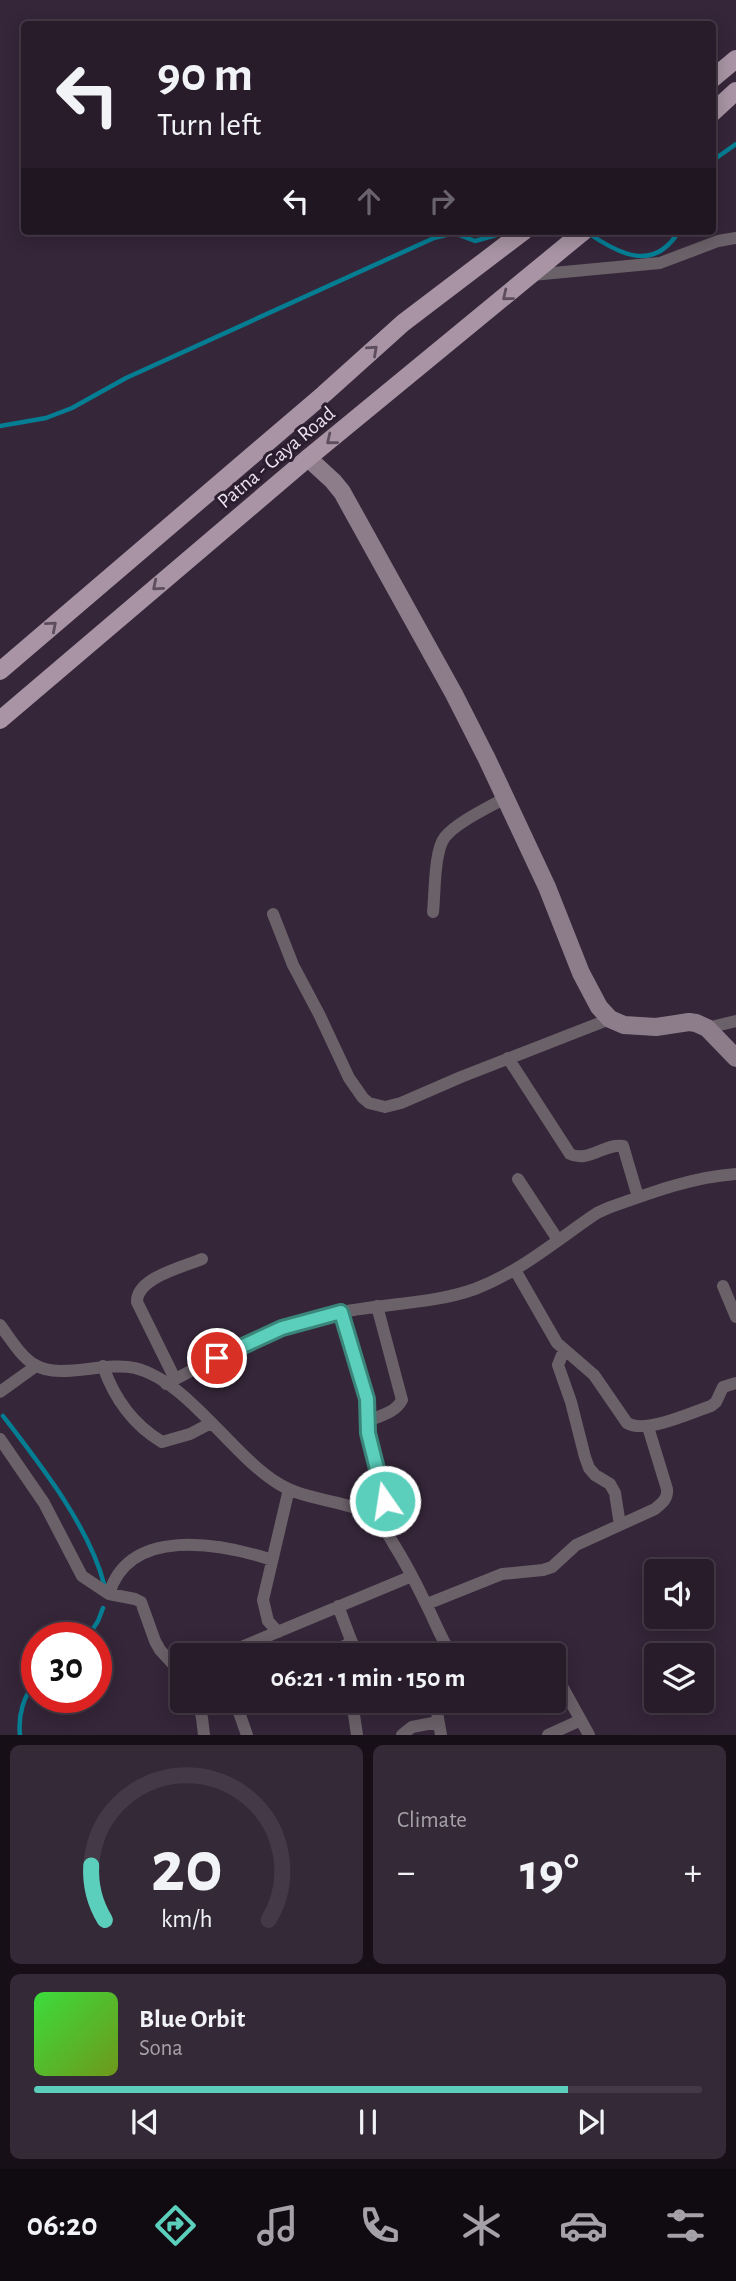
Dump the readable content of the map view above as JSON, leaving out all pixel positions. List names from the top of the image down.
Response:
{
  "streets": {
    "main road": ["Patna - Gaya Road"]
  },
  "page": {
    "turn": ["90 m", "Turn left"],
    "limit": "30",
    "trip": "06:21 · 1 min · 150 m",
    "tile": "Climate",
    "heat": ["−", "19°", "+"],
    "song": ["Blue Orbit", "Sona"],
    "tabs": "06:20",
    "gauge": ["20", "km/h"]
  }
}
